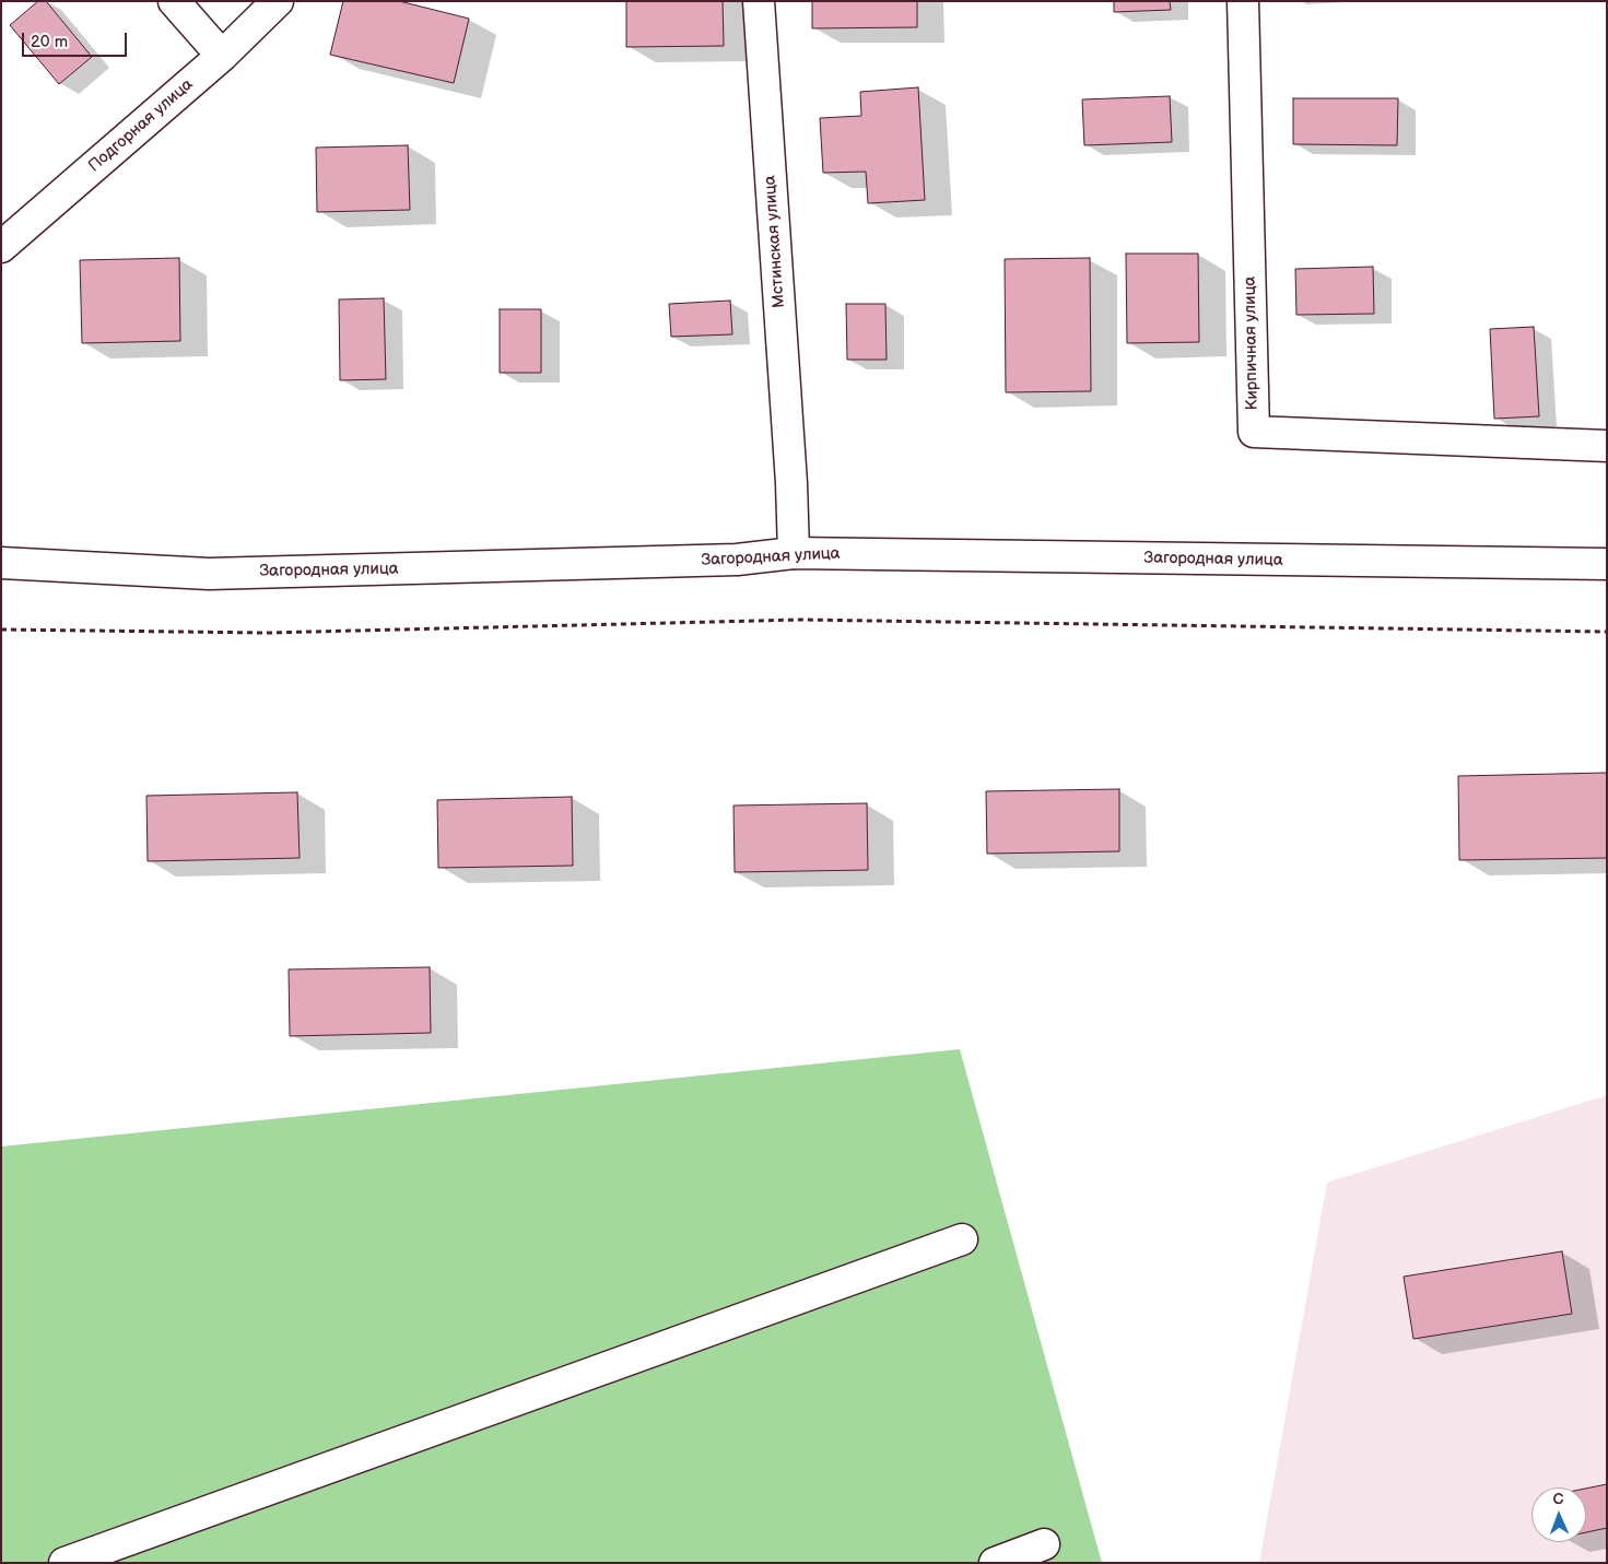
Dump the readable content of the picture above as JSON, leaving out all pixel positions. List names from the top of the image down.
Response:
{
  "streets": {
    "street": [
      "Подгорная улица",
      "Мстинская улица",
      "Кирпичная улица",
      "Загородная улица"
    ]
  },
  "crossings": [
    ["Мстинская улица", "Загородная улица"]
  ],
  "scale_bar": "20 m",
  "north": "top"
}
